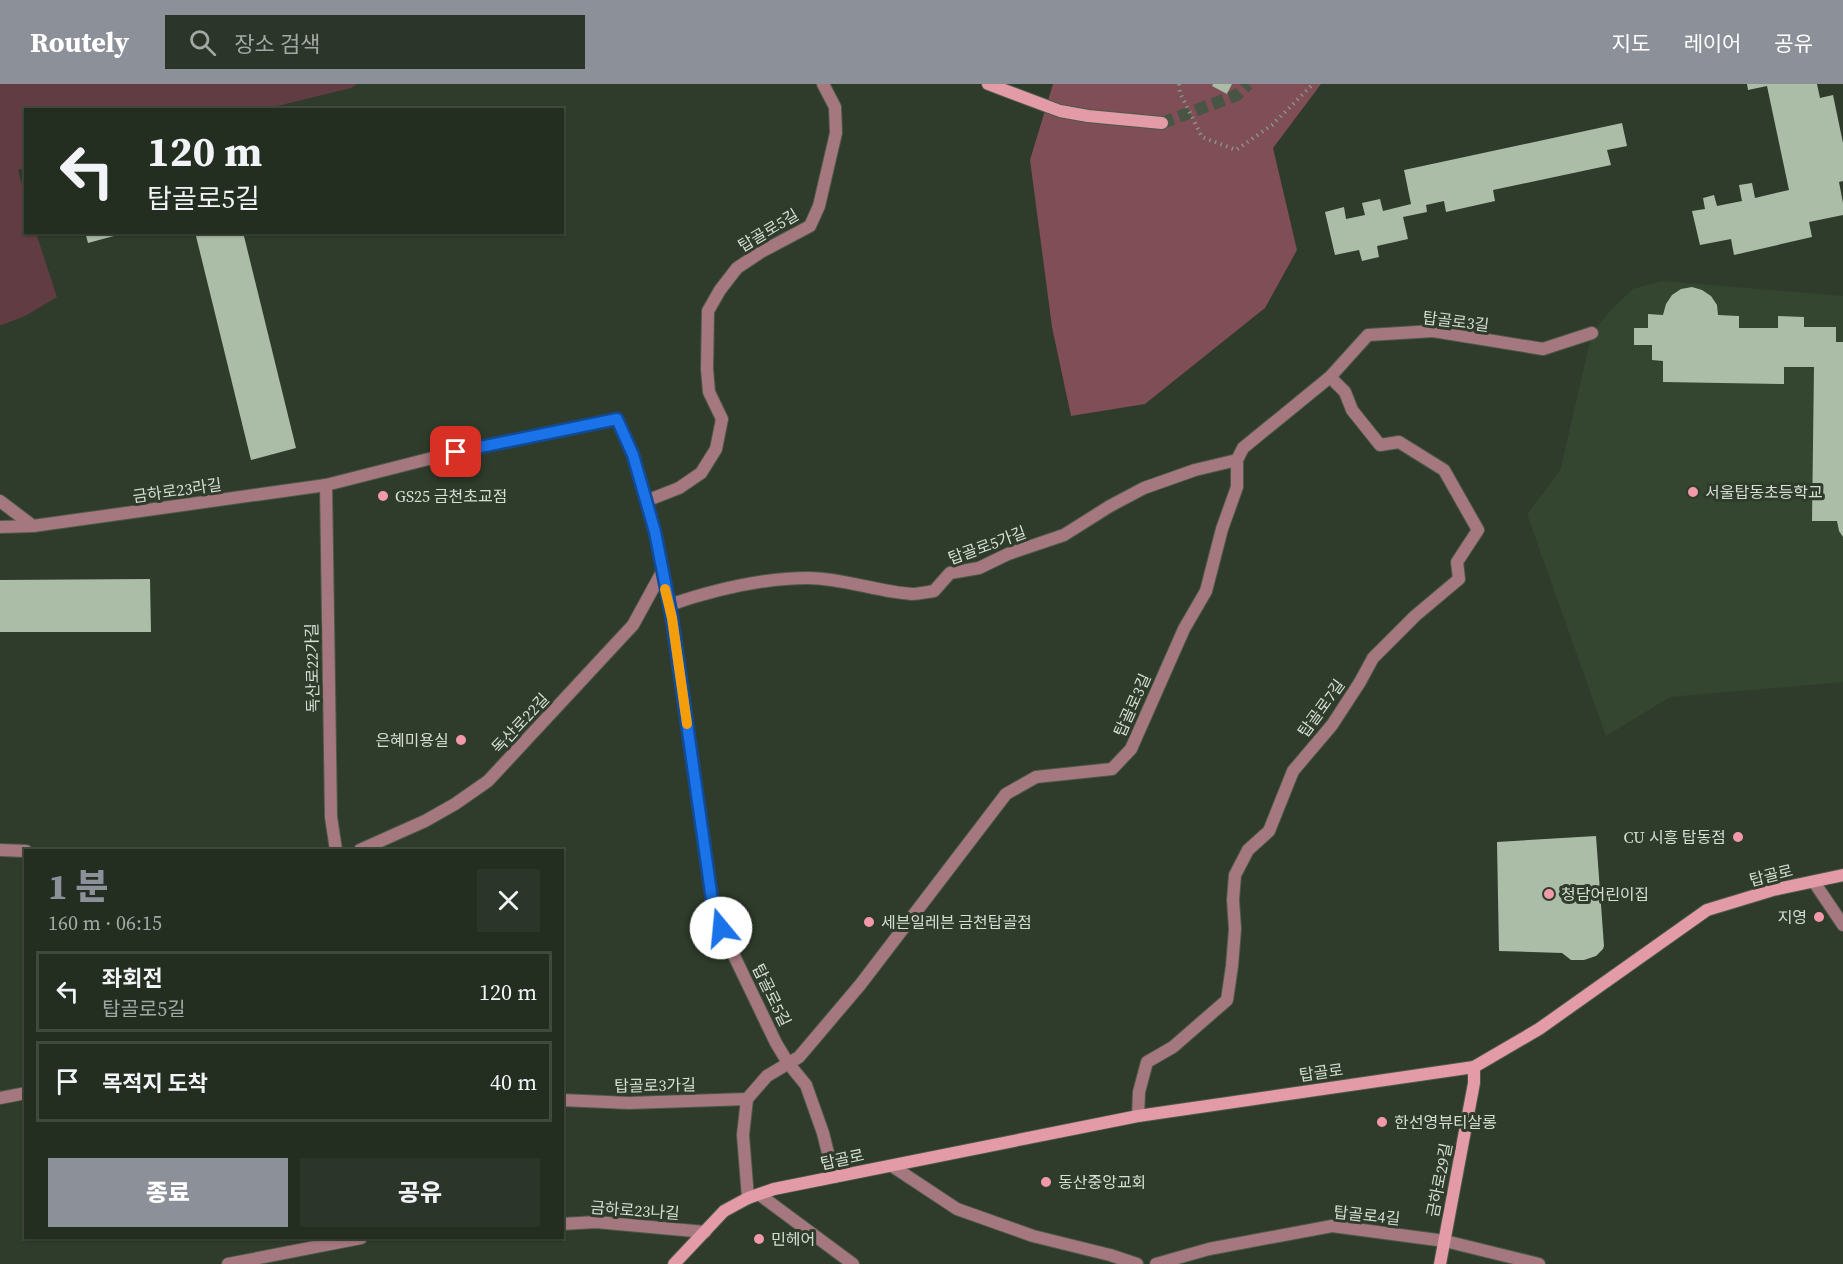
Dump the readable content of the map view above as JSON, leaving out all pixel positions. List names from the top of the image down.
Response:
{
  "streets": {
    "street": [
      "탑골로5길",
      "탑골로3길",
      "금하로23라길",
      "탑골로5가길",
      "독산로22가길",
      "탑골로7길",
      "독산로22길",
      "탑골로",
      "탑골로3가길",
      "금하로29길",
      "금하로23나길",
      "탑골로4길"
    ]
  },
  "crossings": [
    ["탑골로5길", "탑골로3길"],
    ["탑골로5길", "금하로23라길"],
    ["탑골로5길", "탑골로5가길"],
    ["탑골로5길", "독산로22가길"],
    ["탑골로5길", "독산로22길"],
    ["탑골로5길", "탑골로"],
    ["탑골로3길", "탑골로5가길"],
    ["탑골로3길", "탑골로7길"],
    ["탑골로3길", "탑골로3가길"],
    ["금하로23라길", "독산로22가길"],
    ["탑골로7길", "탑골로"],
    ["탑골로", "금하로29길"],
    ["탑골로", "금하로23나길"],
    ["금하로29길", "탑골로4길"]
  ],
  "places": [
    "서울탑동초등학교",
    "GS25 금천초교점",
    "은혜미용실",
    "CU 시흥 탑동점",
    "청담어린이집",
    "지영",
    "세븐일레븐 금천탑골점",
    "한선영뷰티살롱",
    "동산중앙교회",
    "민헤어"
  ],
  "page": {
    "header": "Routely",
    "search": "장소 검색",
    "nav": ["지도", "레이어", "공유"],
    "turn": ["120 m", "탑골로5길"],
    "heading": ["1 분", "160 m · 06:15"],
    "list": [
      {
        "name": "좌회전",
        "note": "탑골로5길",
        "value": "120 m"
      },
      {
        "name": "목적지 도착",
        "value": "40 m"
      }
    ],
    "buttons": ["종료", "공유"]
  }
}
